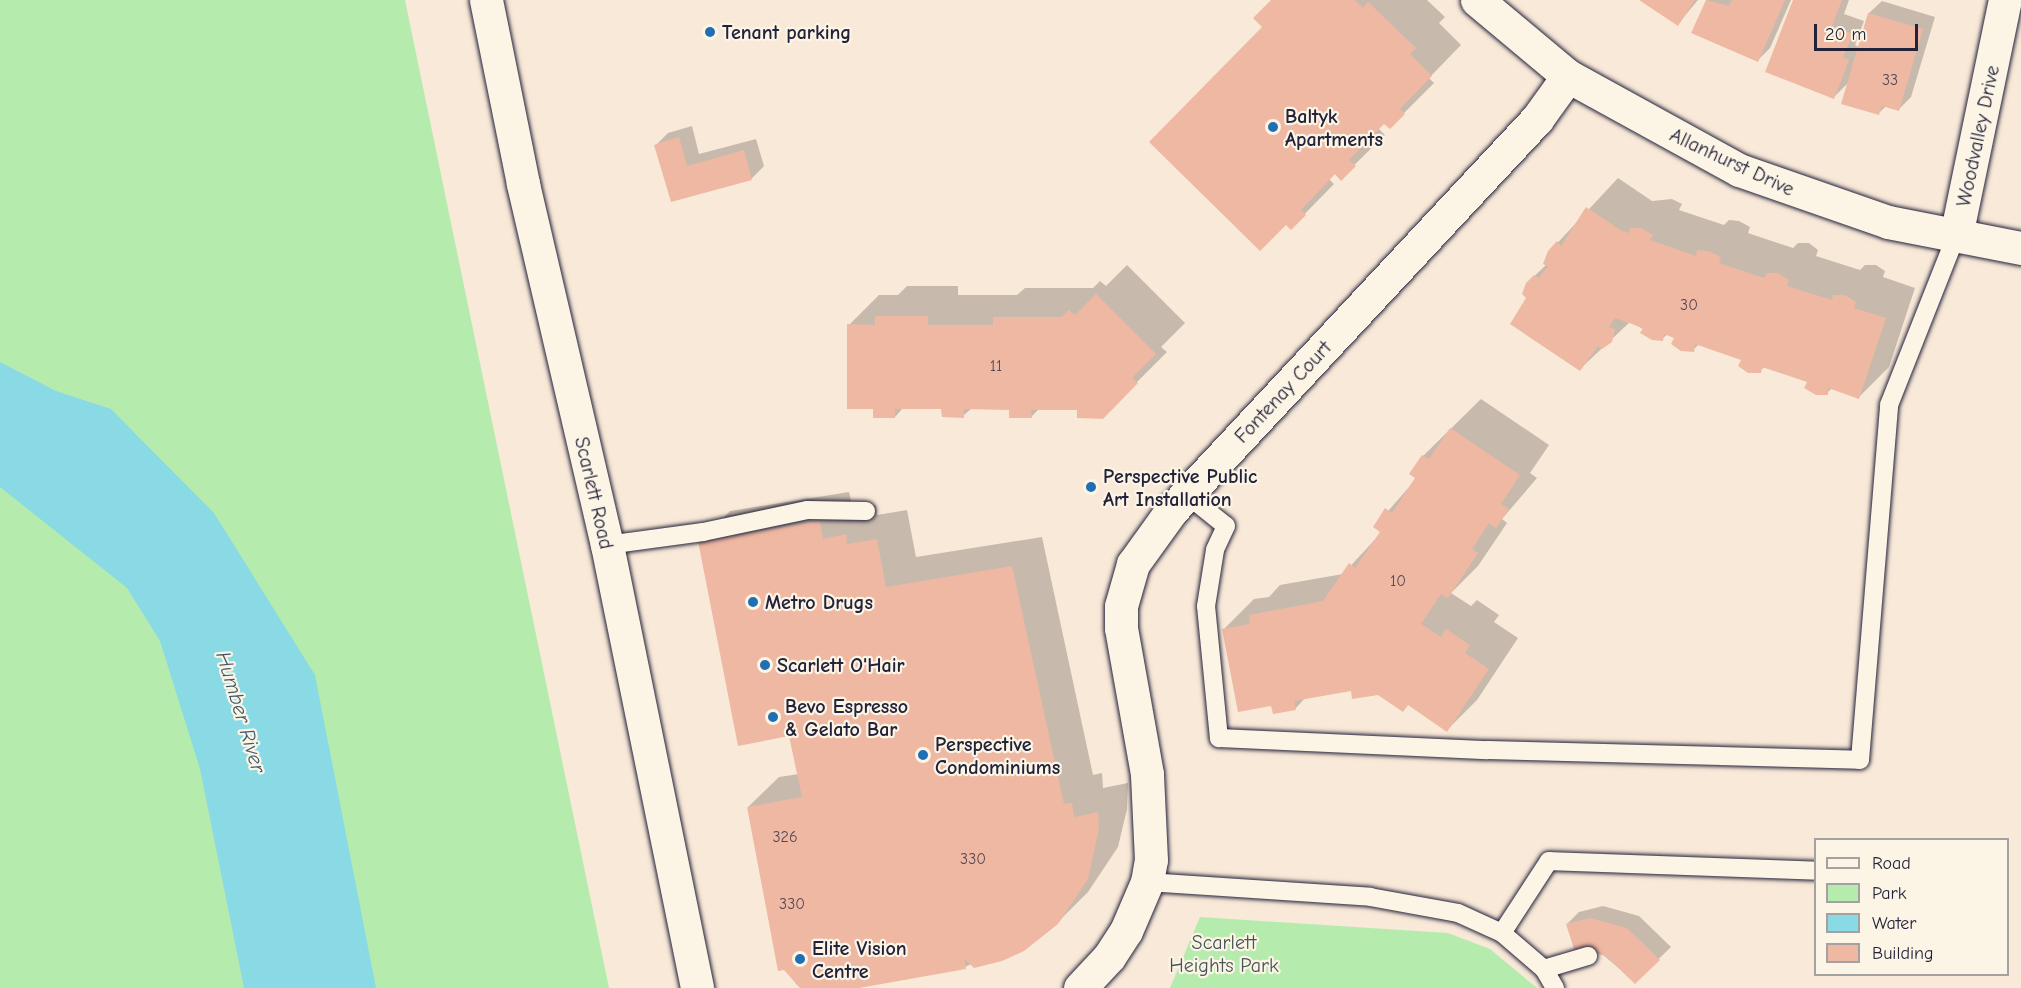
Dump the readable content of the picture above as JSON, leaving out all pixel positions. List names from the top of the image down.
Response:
{
  "streets": {
    "street": [
      "Woodvalley Drive",
      "Allanhurst Drive",
      "Fontenay Court",
      "Scarlett Road"
    ]
  },
  "crossings": [
    ["Woodvalley Drive", "Allanhurst Drive"],
    ["Allanhurst Drive", "Fontenay Court"]
  ],
  "water": ["Humber River"],
  "parks": ["Scarlett Heights Park"],
  "places": [
    "Tenant parking",
    "Baltyk Apartments",
    "Perspective Public Art Installation",
    "Metro Drugs",
    "Scarlett O'Hair",
    "Bevo Espresso & Gelato Bar",
    "Perspective Condominiums",
    "Elite Vision Centre"
  ],
  "house_numbers": [
    "33",
    "30",
    "11",
    "10",
    "326",
    "330",
    "330"
  ],
  "legend": [
    "Road",
    "Park",
    "Water",
    "Building"
  ],
  "scale_bar": "20 m"
}
